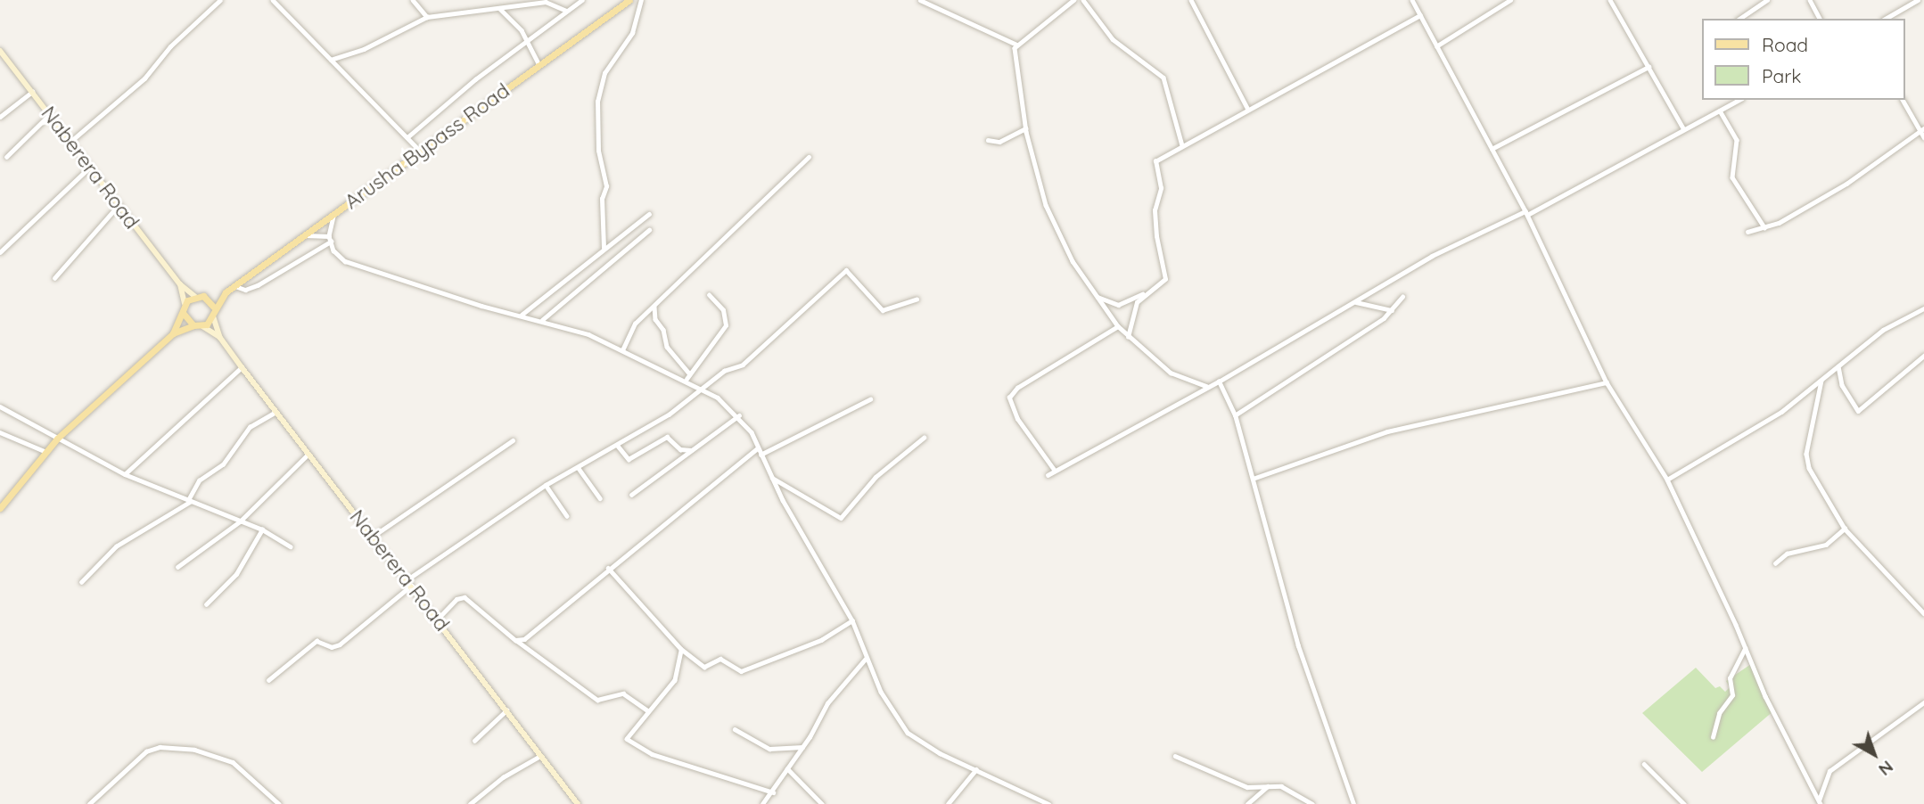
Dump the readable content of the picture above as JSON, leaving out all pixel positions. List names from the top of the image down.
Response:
{
  "streets": {
    "main road": ["Arusha Bypass Road"],
    "street": ["Naberera Road"]
  },
  "crossings": [
    ["Arusha Bypass Road", "Naberera Road"]
  ],
  "legend": ["Road", "Park"],
  "north": "bottom right"
}
